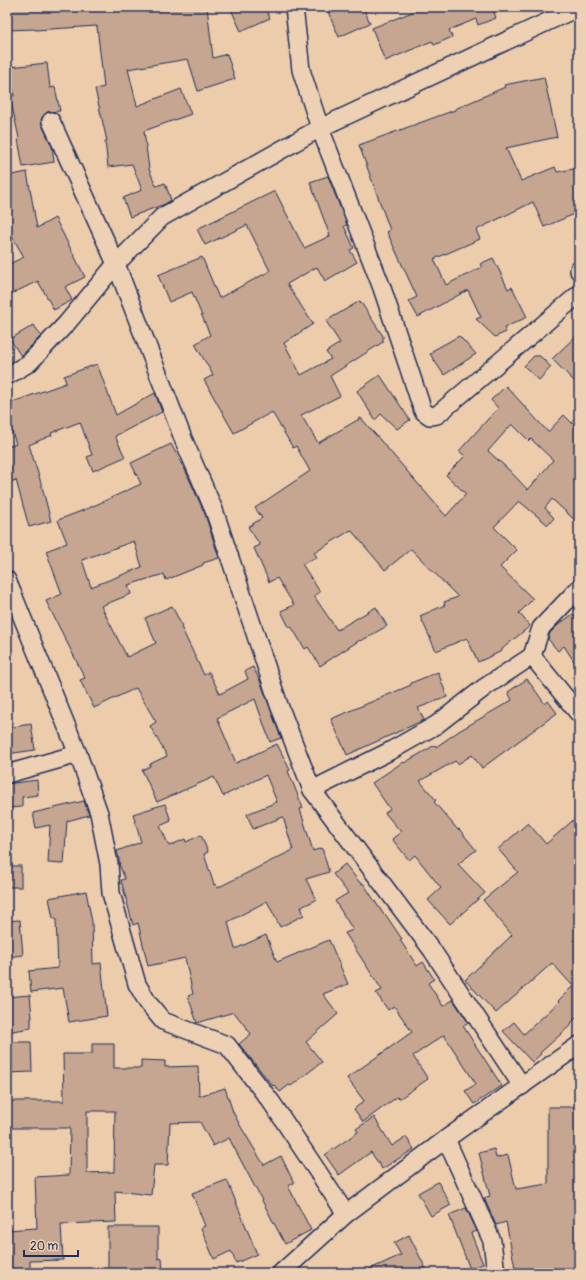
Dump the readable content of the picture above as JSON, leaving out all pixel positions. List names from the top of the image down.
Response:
{
  "scale_bar": "20 m"
}
